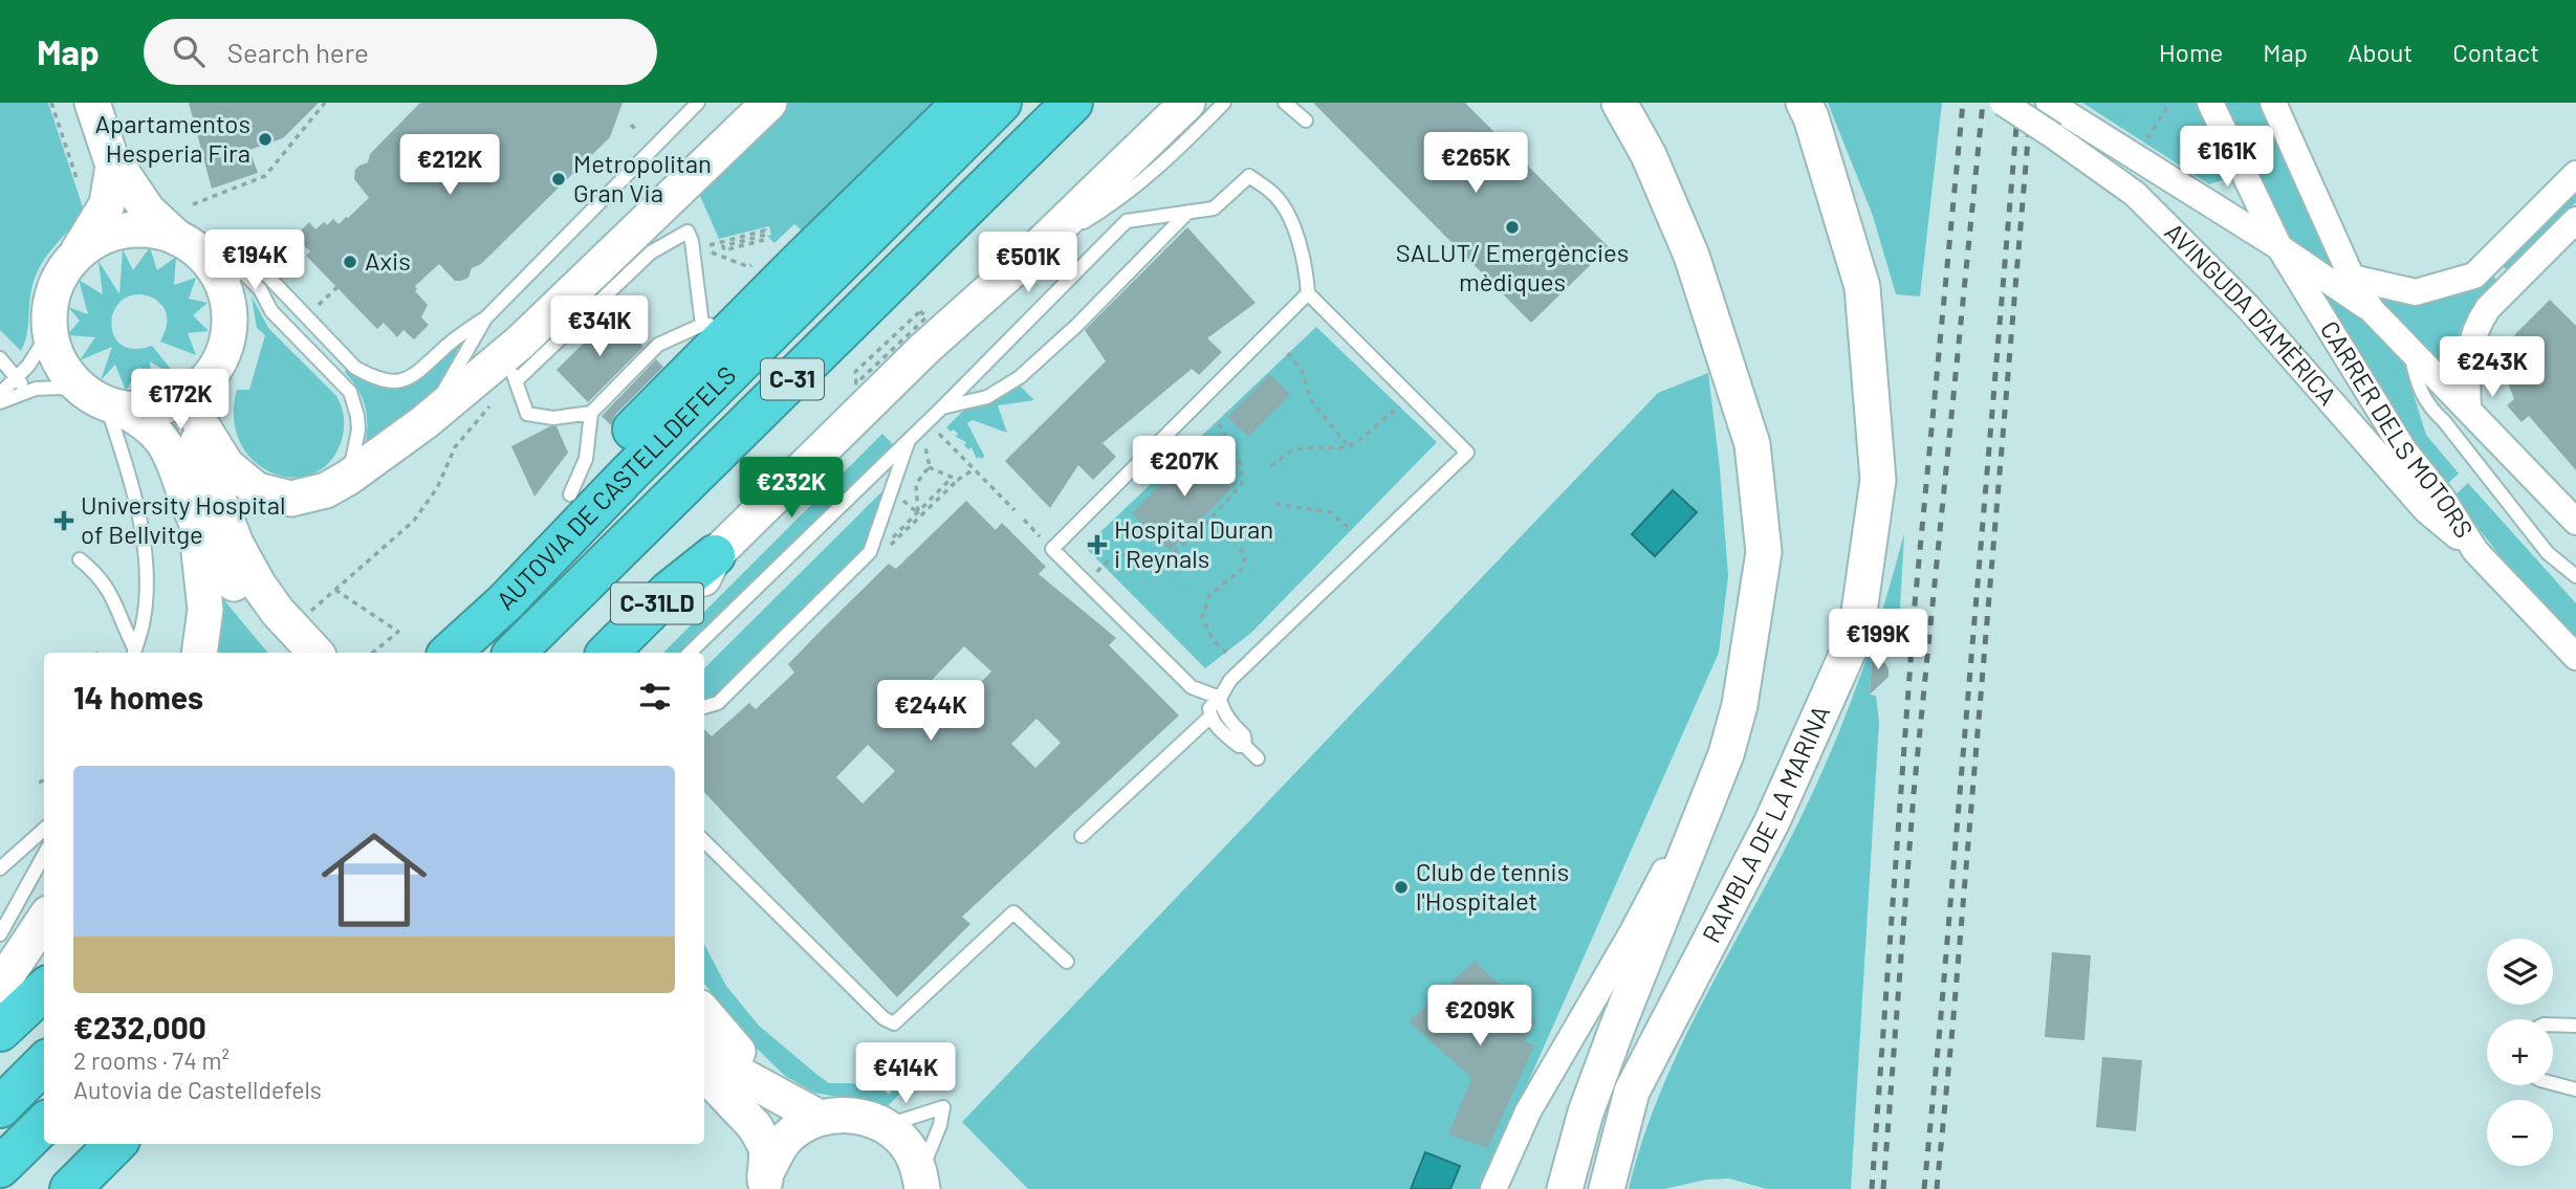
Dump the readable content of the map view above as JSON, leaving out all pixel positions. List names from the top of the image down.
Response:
{
  "streets": {
    "highway": ["C-31", "AUTOVIA DE CASTELLDEFELS", "C-31LD"],
    "street": ["AVINGUDA D'AMÈRICA", "CARRER DELS MOTORS", "RAMBLA DE LA MARINA"]
  },
  "crossings": [
    ["AVINGUDA D'AMÈRICA", "CARRER DELS MOTORS"]
  ],
  "places": {
    "other": [
      "Apartamentos Hesperia Fira",
      "Metropolitan Gran Via",
      "SALUT/ Emergències mèdiques",
      "Axis",
      "Club de tennis l'Hospitalet"
    ],
    "health": ["University Hospital of Bellvitge", "Hospital Duran i Reynals"]
  },
  "page": {
    "header": "Map",
    "search": "Search here",
    "nav": [
      "Home",
      "Map",
      "About",
      "Contact"
    ],
    "price": [
      "€161K",
      "€265K",
      "€212K",
      "€194K",
      "€501K",
      "€341K",
      "€243K",
      "€172K",
      "€207K",
      "€232K",
      "€199K",
      "€244K",
      "€209K",
      "€414K"
    ],
    "heading": "14 homes",
    "list": [
      {
        "name": "€232,000",
        "note": "2 rooms · 74 m² · Autovia de Castelldefels"
      }
    ],
    "map_buttons": ["+", "−"]
  }
}
